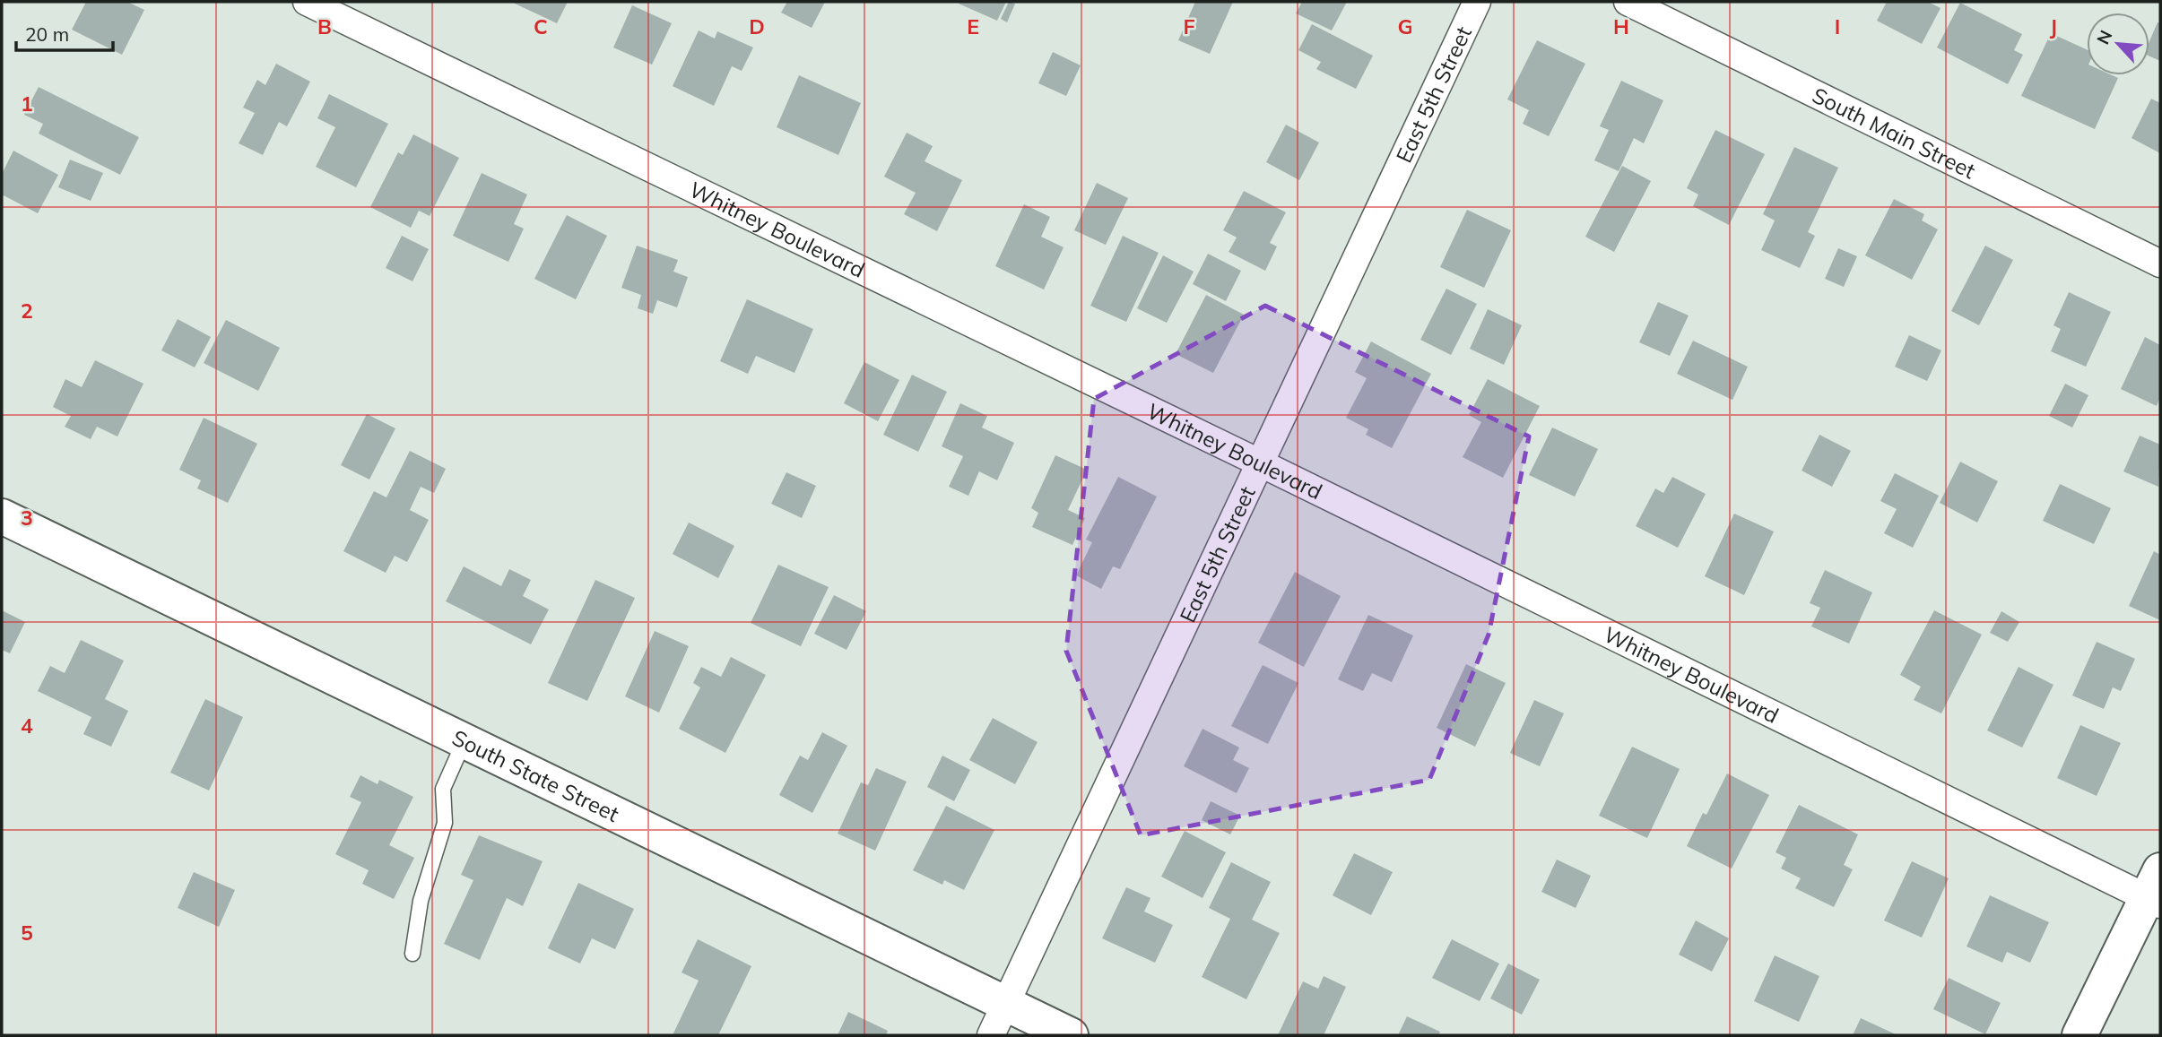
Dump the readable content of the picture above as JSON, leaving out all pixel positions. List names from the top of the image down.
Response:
{
  "streets": {
    "main road": ["South State Street"],
    "street": ["East 5th Street", "South Main Street", "Whitney Boulevard"]
  },
  "crossings": [
    ["East 5th Street", "Whitney Boulevard"],
    ["East 5th Street", "South State Street"]
  ],
  "scale_bar": "20 m",
  "north": "top left",
  "grid": {
    "columns": [
      "B",
      "C",
      "D",
      "E",
      "F",
      "G",
      "H",
      "I",
      "J"
    ],
    "rows": [
      "1",
      "2",
      "3",
      "4",
      "5"
    ]
  }
}
